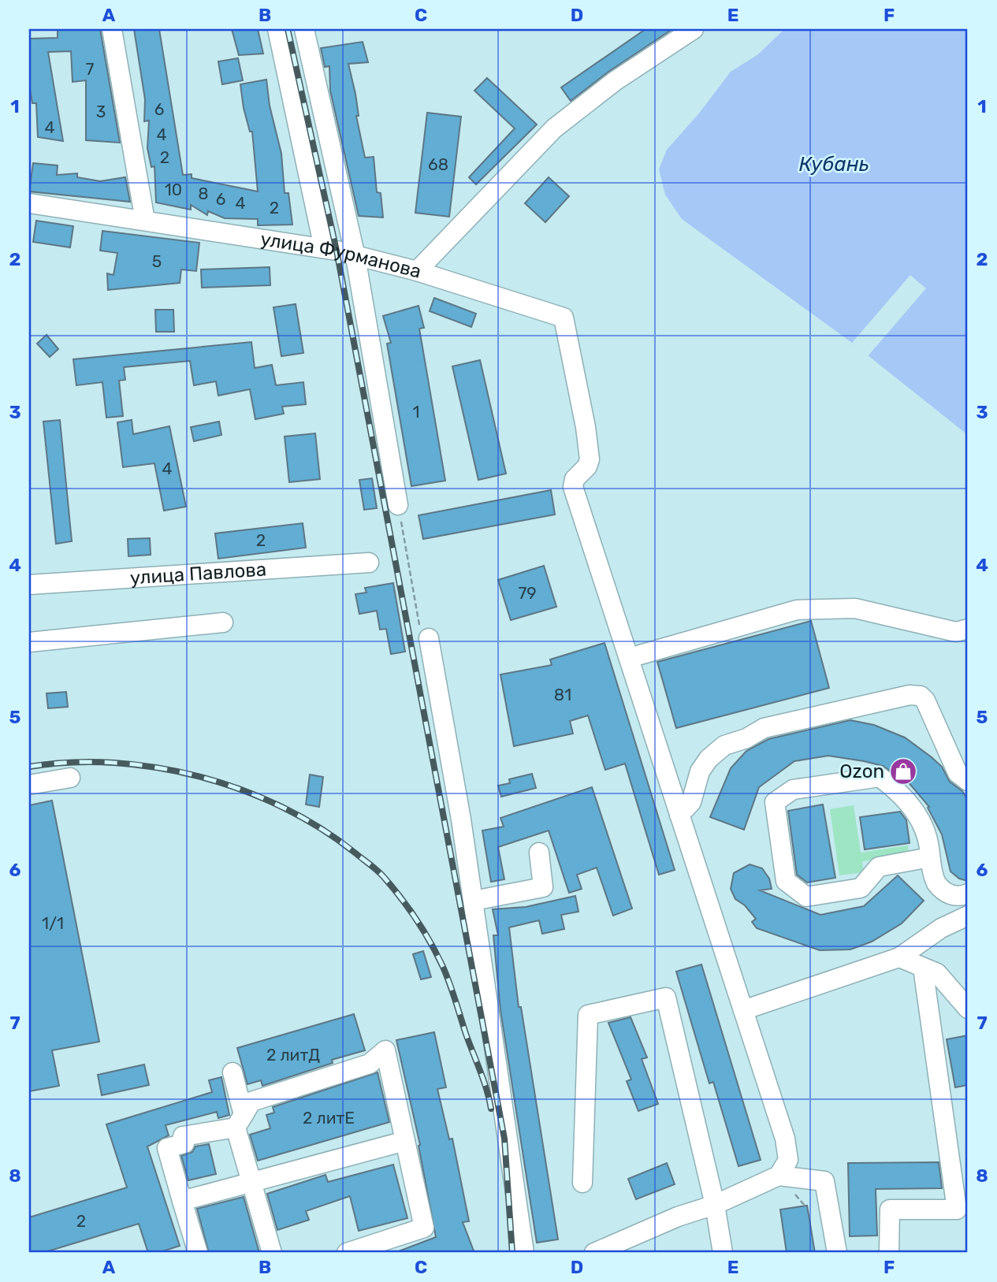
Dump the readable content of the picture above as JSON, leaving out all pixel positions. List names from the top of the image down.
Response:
{
  "streets": {
    "street": ["улица Фурманова", "улица Павлова"]
  },
  "water": ["Кубань"],
  "places": {
    "shop": ["Ozon"]
  },
  "house_numbers": [
    "7",
    "6",
    "3",
    "4",
    "4",
    "2",
    "68",
    "10",
    "8",
    "6",
    "4",
    "2",
    "5",
    "1",
    "4",
    "2",
    "79",
    "81",
    "1/1",
    "2 литД",
    "2 литЕ",
    "2"
  ],
  "grid": {
    "columns": [
      "A",
      "B",
      "C",
      "D",
      "E",
      "F"
    ],
    "rows": [
      "1",
      "2",
      "3",
      "4",
      "5",
      "6",
      "7",
      "8"
    ]
  }
}
